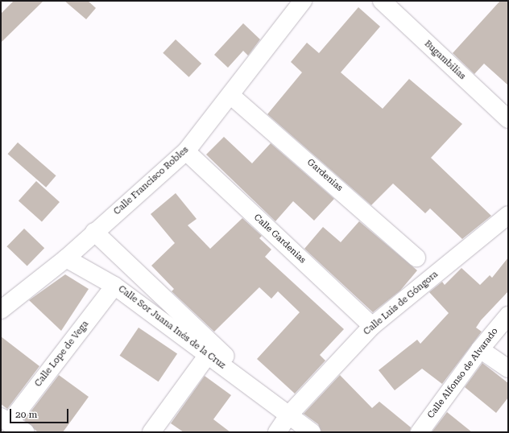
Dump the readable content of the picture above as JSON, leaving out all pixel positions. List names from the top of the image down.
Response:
{
  "streets": {
    "street": [
      "Bugambilias",
      "Gardenias",
      "Calle Francisco Robles",
      "Calle Gardenias",
      "Calle Luis de Góngora",
      "Calle Sor Juana Inés de la Cruz",
      "Calle Lope de Vega",
      "Calle Alfonso de Alvarado"
    ]
  },
  "crossings": [
    ["Gardenias", "Calle Francisco Robles"],
    ["Calle Francisco Robles", "Calle Gardenias"],
    ["Calle Francisco Robles", "Calle Sor Juana Inés de la Cruz"],
    ["Calle Gardenias", "Calle Luis de Góngora"],
    ["Calle Luis de Góngora", "Calle Sor Juana Inés de la Cruz"],
    ["Calle Sor Juana Inés de la Cruz", "Calle Lope de Vega"]
  ],
  "scale_bar": "20 m"
}
